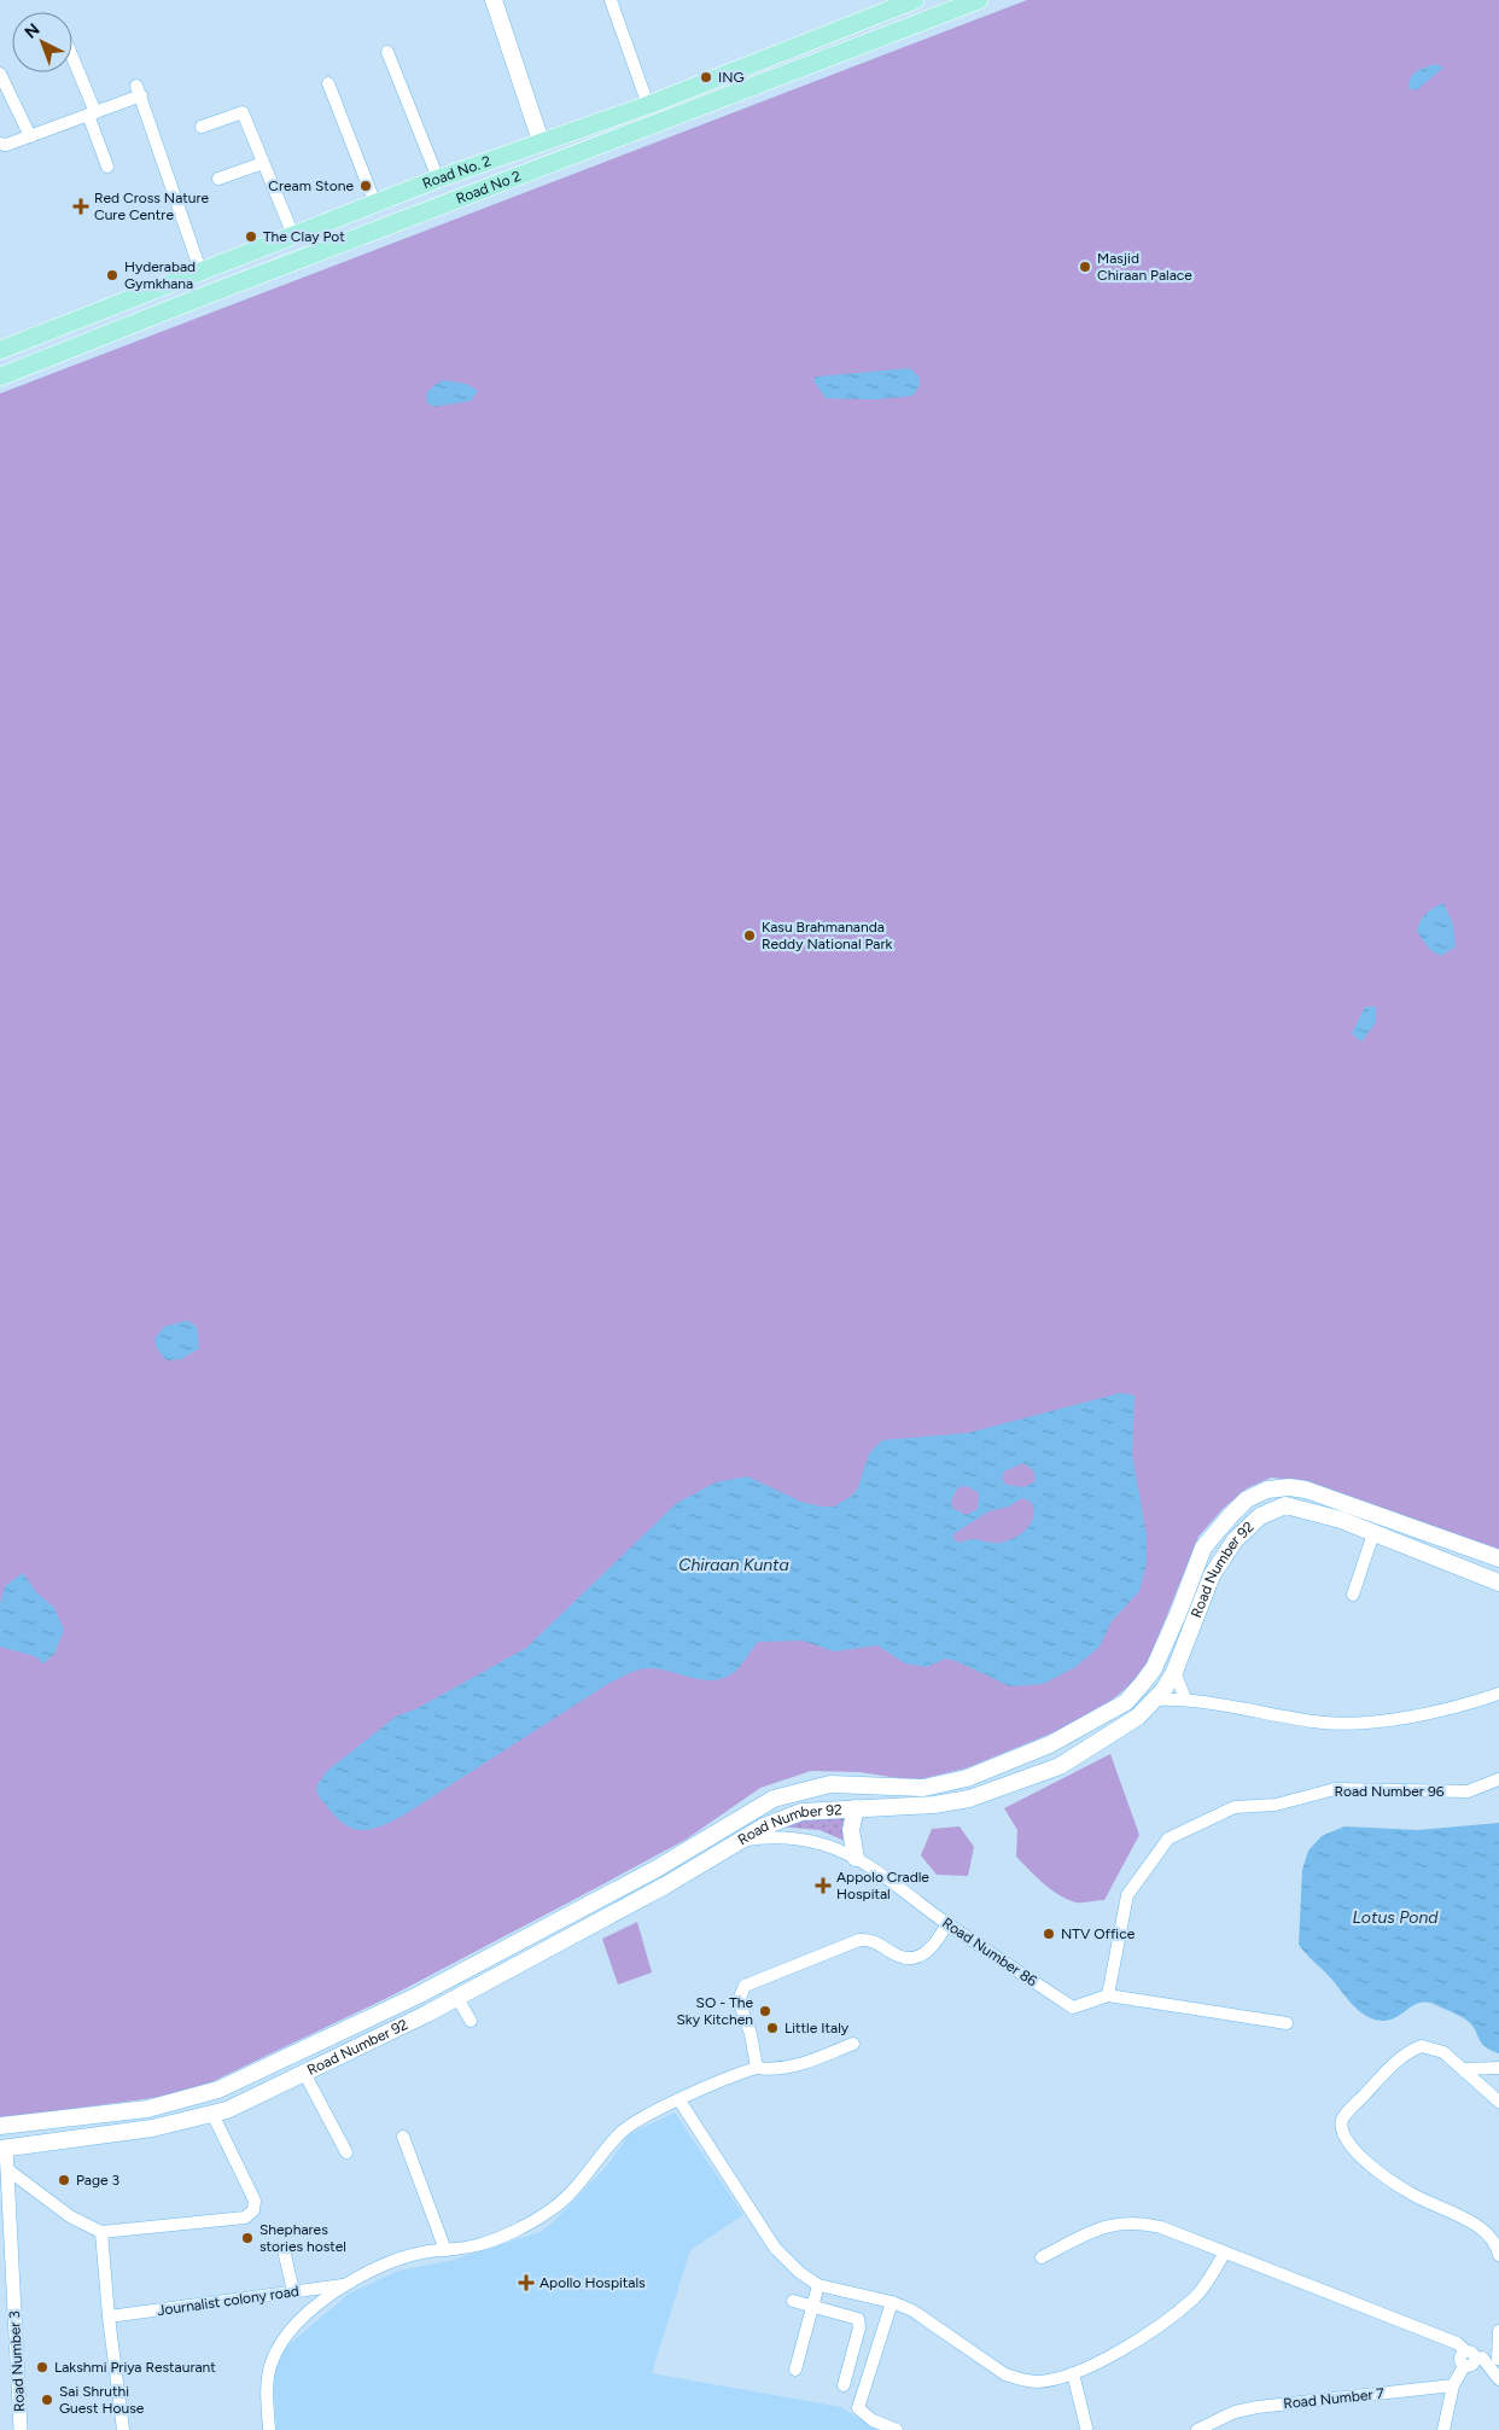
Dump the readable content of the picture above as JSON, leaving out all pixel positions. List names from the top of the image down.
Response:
{
  "streets": {
    "main road": ["Road No. 2", "Road No 2", "Road Number 92"],
    "street": [
      "Road Number 96",
      "Road Number 86",
      "Journalist colony road",
      "Road Number 3",
      "Road Number 7"
    ]
  },
  "crossings": [
    ["Road Number 92", "Road Number 86"],
    ["Road Number 92", "Road Number 3"],
    ["Road Number 96", "Road Number 86"]
  ],
  "water": ["Chiraan Kunta", "Lotus Pond"],
  "places": {
    "other": [
      "ING",
      "Cream Stone",
      "The Clay Pot",
      "Masjid Chiraan Palace",
      "Hyderabad Gymkhana",
      "Kasu Brahmananda Reddy National Park",
      "NTV Office",
      "SO - The Sky Kitchen",
      "Little Italy",
      "Page 3",
      "Shephares stories hostel",
      "Lakshmi Priya Restaurant",
      "Sai Shruthi Guest House"
    ],
    "health": ["Red Cross Nature Cure Centre", "Appolo Cradle Hospital", "Apollo Hospitals"]
  },
  "north": "top left"
}
